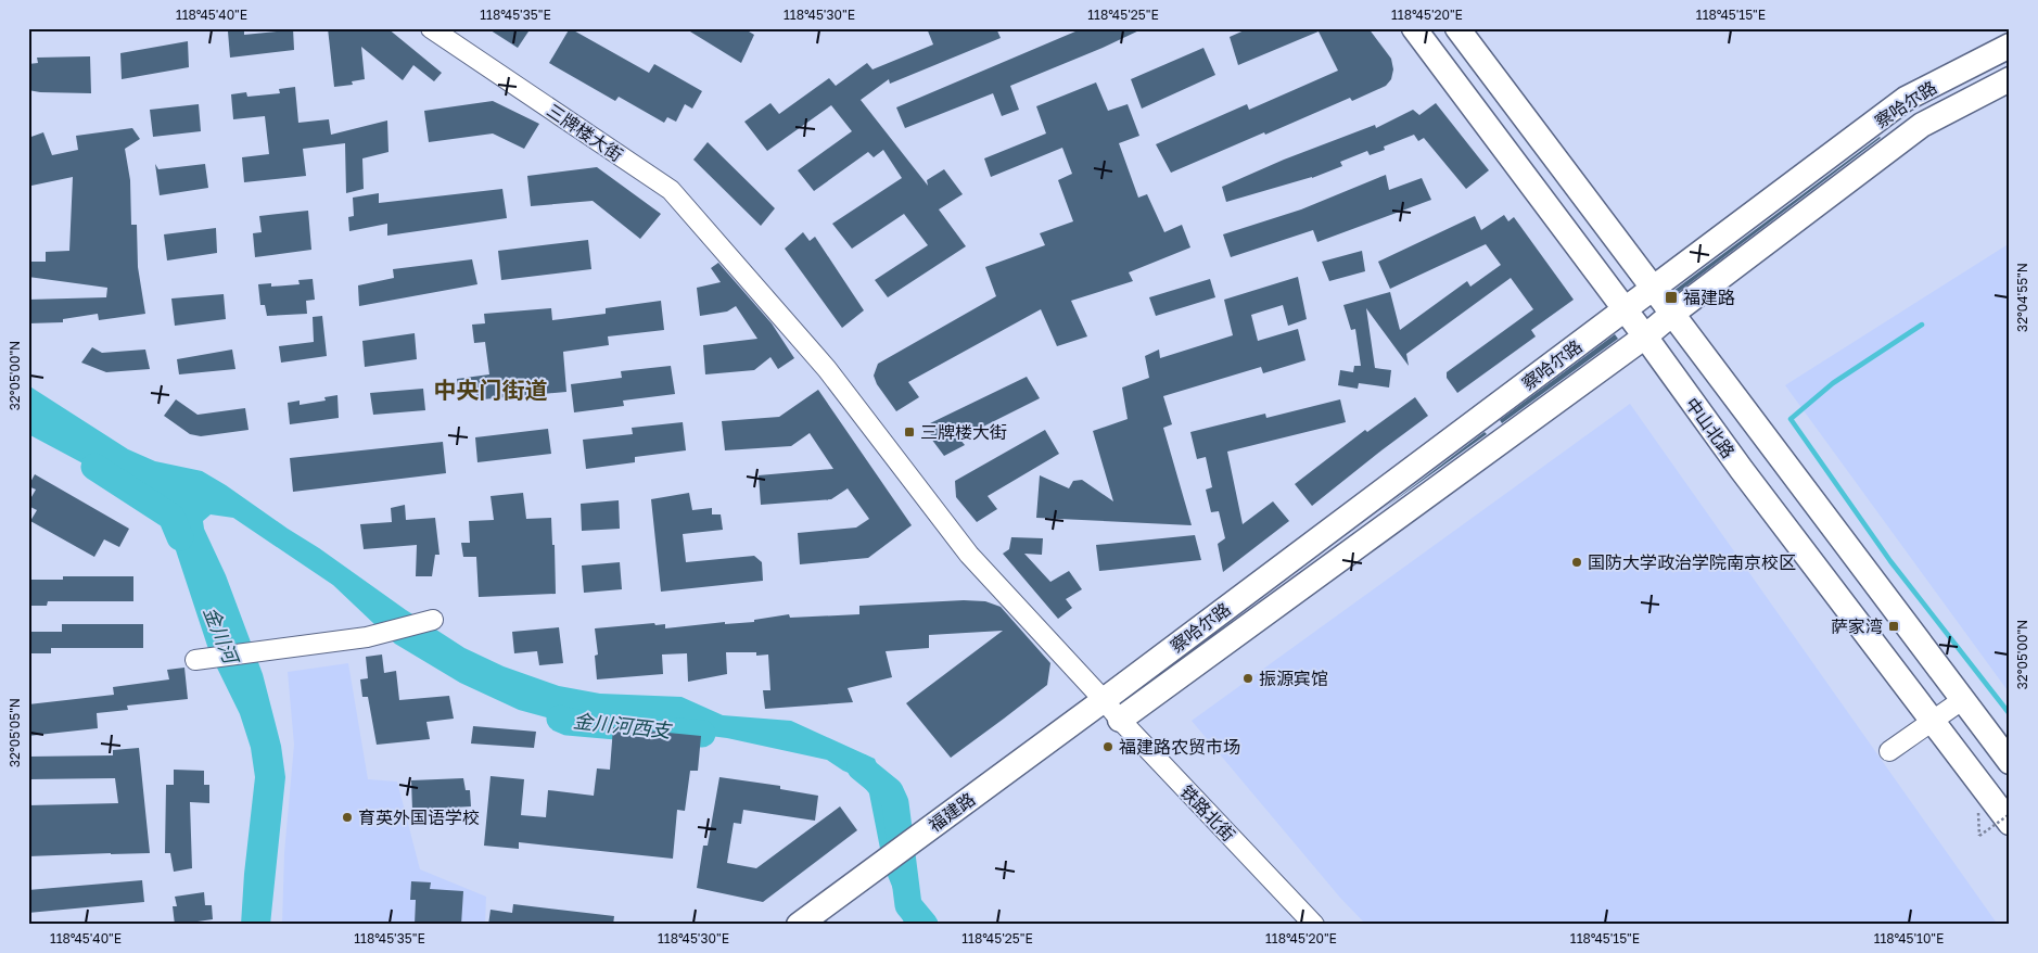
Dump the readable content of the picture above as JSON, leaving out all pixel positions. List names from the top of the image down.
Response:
{
  "streets": {
    "main road": ["察哈尔路", "中山北路", "福建路"],
    "street": ["三牌楼大街", "铁路北街"]
  },
  "crossings": [
    ["察哈尔路", "三牌楼大街"],
    ["察哈尔路", "中山北路"],
    ["察哈尔路", "福建路"],
    ["察哈尔路", "铁路北街"],
    ["三牌楼大街", "福建路"],
    ["三牌楼大街", "铁路北街"],
    ["福建路", "铁路北街"]
  ],
  "districts": ["中央门街道"],
  "water": ["金川河", "金川河西支"],
  "places": {
    "transit": ["福建路", "三牌楼大街", "萨家湾"],
    "other": [
      "国防大学政治学院南京校区",
      "振源宾馆",
      "福建路农贸市场",
      "育英外国语学校"
    ]
  },
  "coordinates": [
    "118°45'40\"E",
    "118°45'35\"E",
    "118°45'30\"E",
    "118°45'25\"E",
    "118°45'20\"E",
    "118°45'15\"E",
    "32°04'55\"N",
    "32°05'00\"N",
    "32°05'05\"N",
    "118°45'10\"E"
  ]
}
